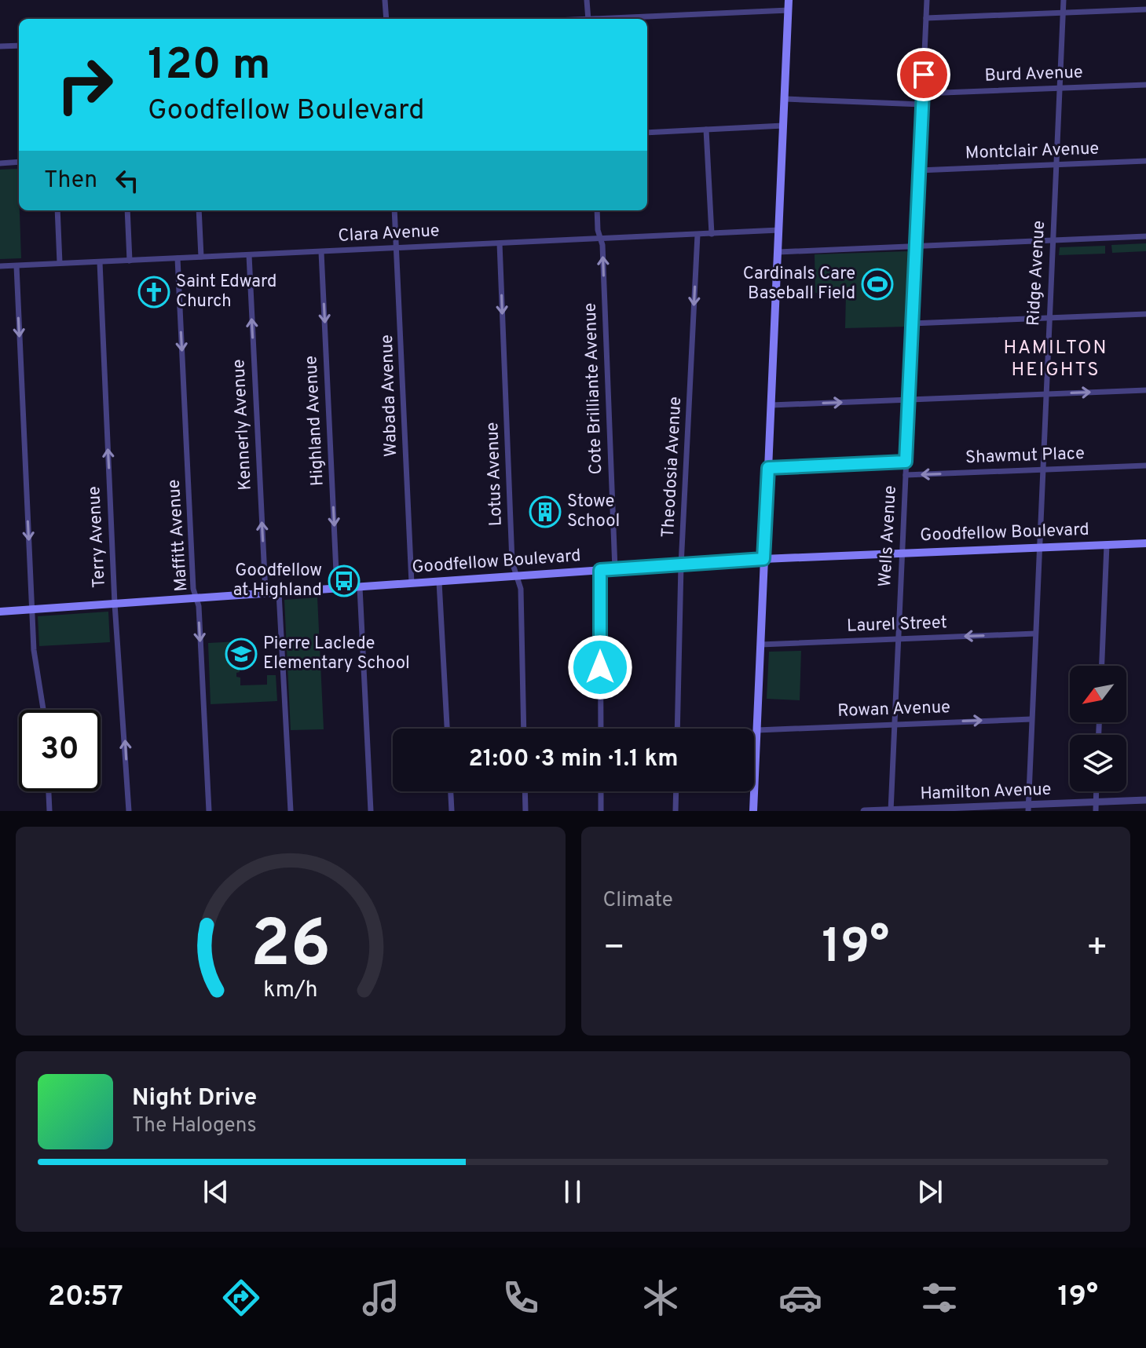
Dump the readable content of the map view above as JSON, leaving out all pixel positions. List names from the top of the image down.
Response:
{
  "streets": {
    "main road": ["Goodfellow Boulevard"],
    "street": [
      "Burd Avenue",
      "Montclair Avenue",
      "Clara Avenue",
      "Ridge Avenue",
      "Cote Brilliante Avenue",
      "Wabada Avenue",
      "Highland Avenue",
      "Kennerly Avenue",
      "Shawmut Place",
      "Theodosia Avenue",
      "Lotus Avenue",
      "Maffitt Avenue",
      "Wells Avenue",
      "Terry Avenue",
      "Laurel Street",
      "Rowan Avenue",
      "Hamilton Avenue"
    ]
  },
  "crossings": [
    ["Burd Avenue", "Ridge Avenue"],
    ["Burd Avenue", "Wells Avenue"],
    ["Montclair Avenue", "Ridge Avenue"],
    ["Montclair Avenue", "Wells Avenue"],
    ["Clara Avenue", "Cote Brilliante Avenue"],
    ["Clara Avenue", "Wabada Avenue"],
    ["Clara Avenue", "Highland Avenue"],
    ["Clara Avenue", "Kennerly Avenue"],
    ["Clara Avenue", "Theodosia Avenue"],
    ["Clara Avenue", "Lotus Avenue"],
    ["Clara Avenue", "Maffitt Avenue"],
    ["Clara Avenue", "Terry Avenue"],
    ["Ridge Avenue", "Shawmut Place"],
    ["Ridge Avenue", "Goodfellow Boulevard"],
    ["Ridge Avenue", "Laurel Street"],
    ["Ridge Avenue", "Rowan Avenue"],
    ["Ridge Avenue", "Hamilton Avenue"],
    ["Cote Brilliante Avenue", "Goodfellow Boulevard"],
    ["Wabada Avenue", "Goodfellow Boulevard"],
    ["Highland Avenue", "Goodfellow Boulevard"],
    ["Kennerly Avenue", "Goodfellow Boulevard"],
    ["Shawmut Place", "Wells Avenue"],
    ["Theodosia Avenue", "Goodfellow Boulevard"],
    ["Lotus Avenue", "Goodfellow Boulevard"],
    ["Goodfellow Boulevard", "Maffitt Avenue"],
    ["Goodfellow Boulevard", "Wells Avenue"],
    ["Goodfellow Boulevard", "Terry Avenue"],
    ["Wells Avenue", "Laurel Street"],
    ["Wells Avenue", "Rowan Avenue"],
    ["Wells Avenue", "Hamilton Avenue"]
  ],
  "one_way": [
    "Cote Brilliante Avenue",
    "Highland Avenue",
    "Kennerly Avenue",
    "Shawmut Place",
    "Theodosia Avenue",
    "Lotus Avenue",
    "Maffitt Avenue",
    "Terry Avenue",
    "Laurel Street",
    "Rowan Avenue"
  ],
  "districts": ["HAMILTON HEIGHTS"],
  "places": {
    "sports": ["Cardinals Care Baseball Field"],
    "church": ["Saint Edward Church"],
    "building": ["Stowe School"],
    "bus stop": ["Goodfellow at Highland"],
    "school or university": ["Pierre Laclede Elementary School"]
  },
  "north": "bottom left",
  "page": {
    "turn": ["120 m", "Goodfellow Boulevard"],
    "then": "Then",
    "limit": "30",
    "trip": "21:00 · 3 min · 1.1 km",
    "tile": "Climate",
    "heat": ["−", "19°", "+"],
    "song": ["Night Drive", "The Halogens"],
    "tabs": ["20:57", "19°"],
    "gauge": ["26", "km/h"]
  }
}
